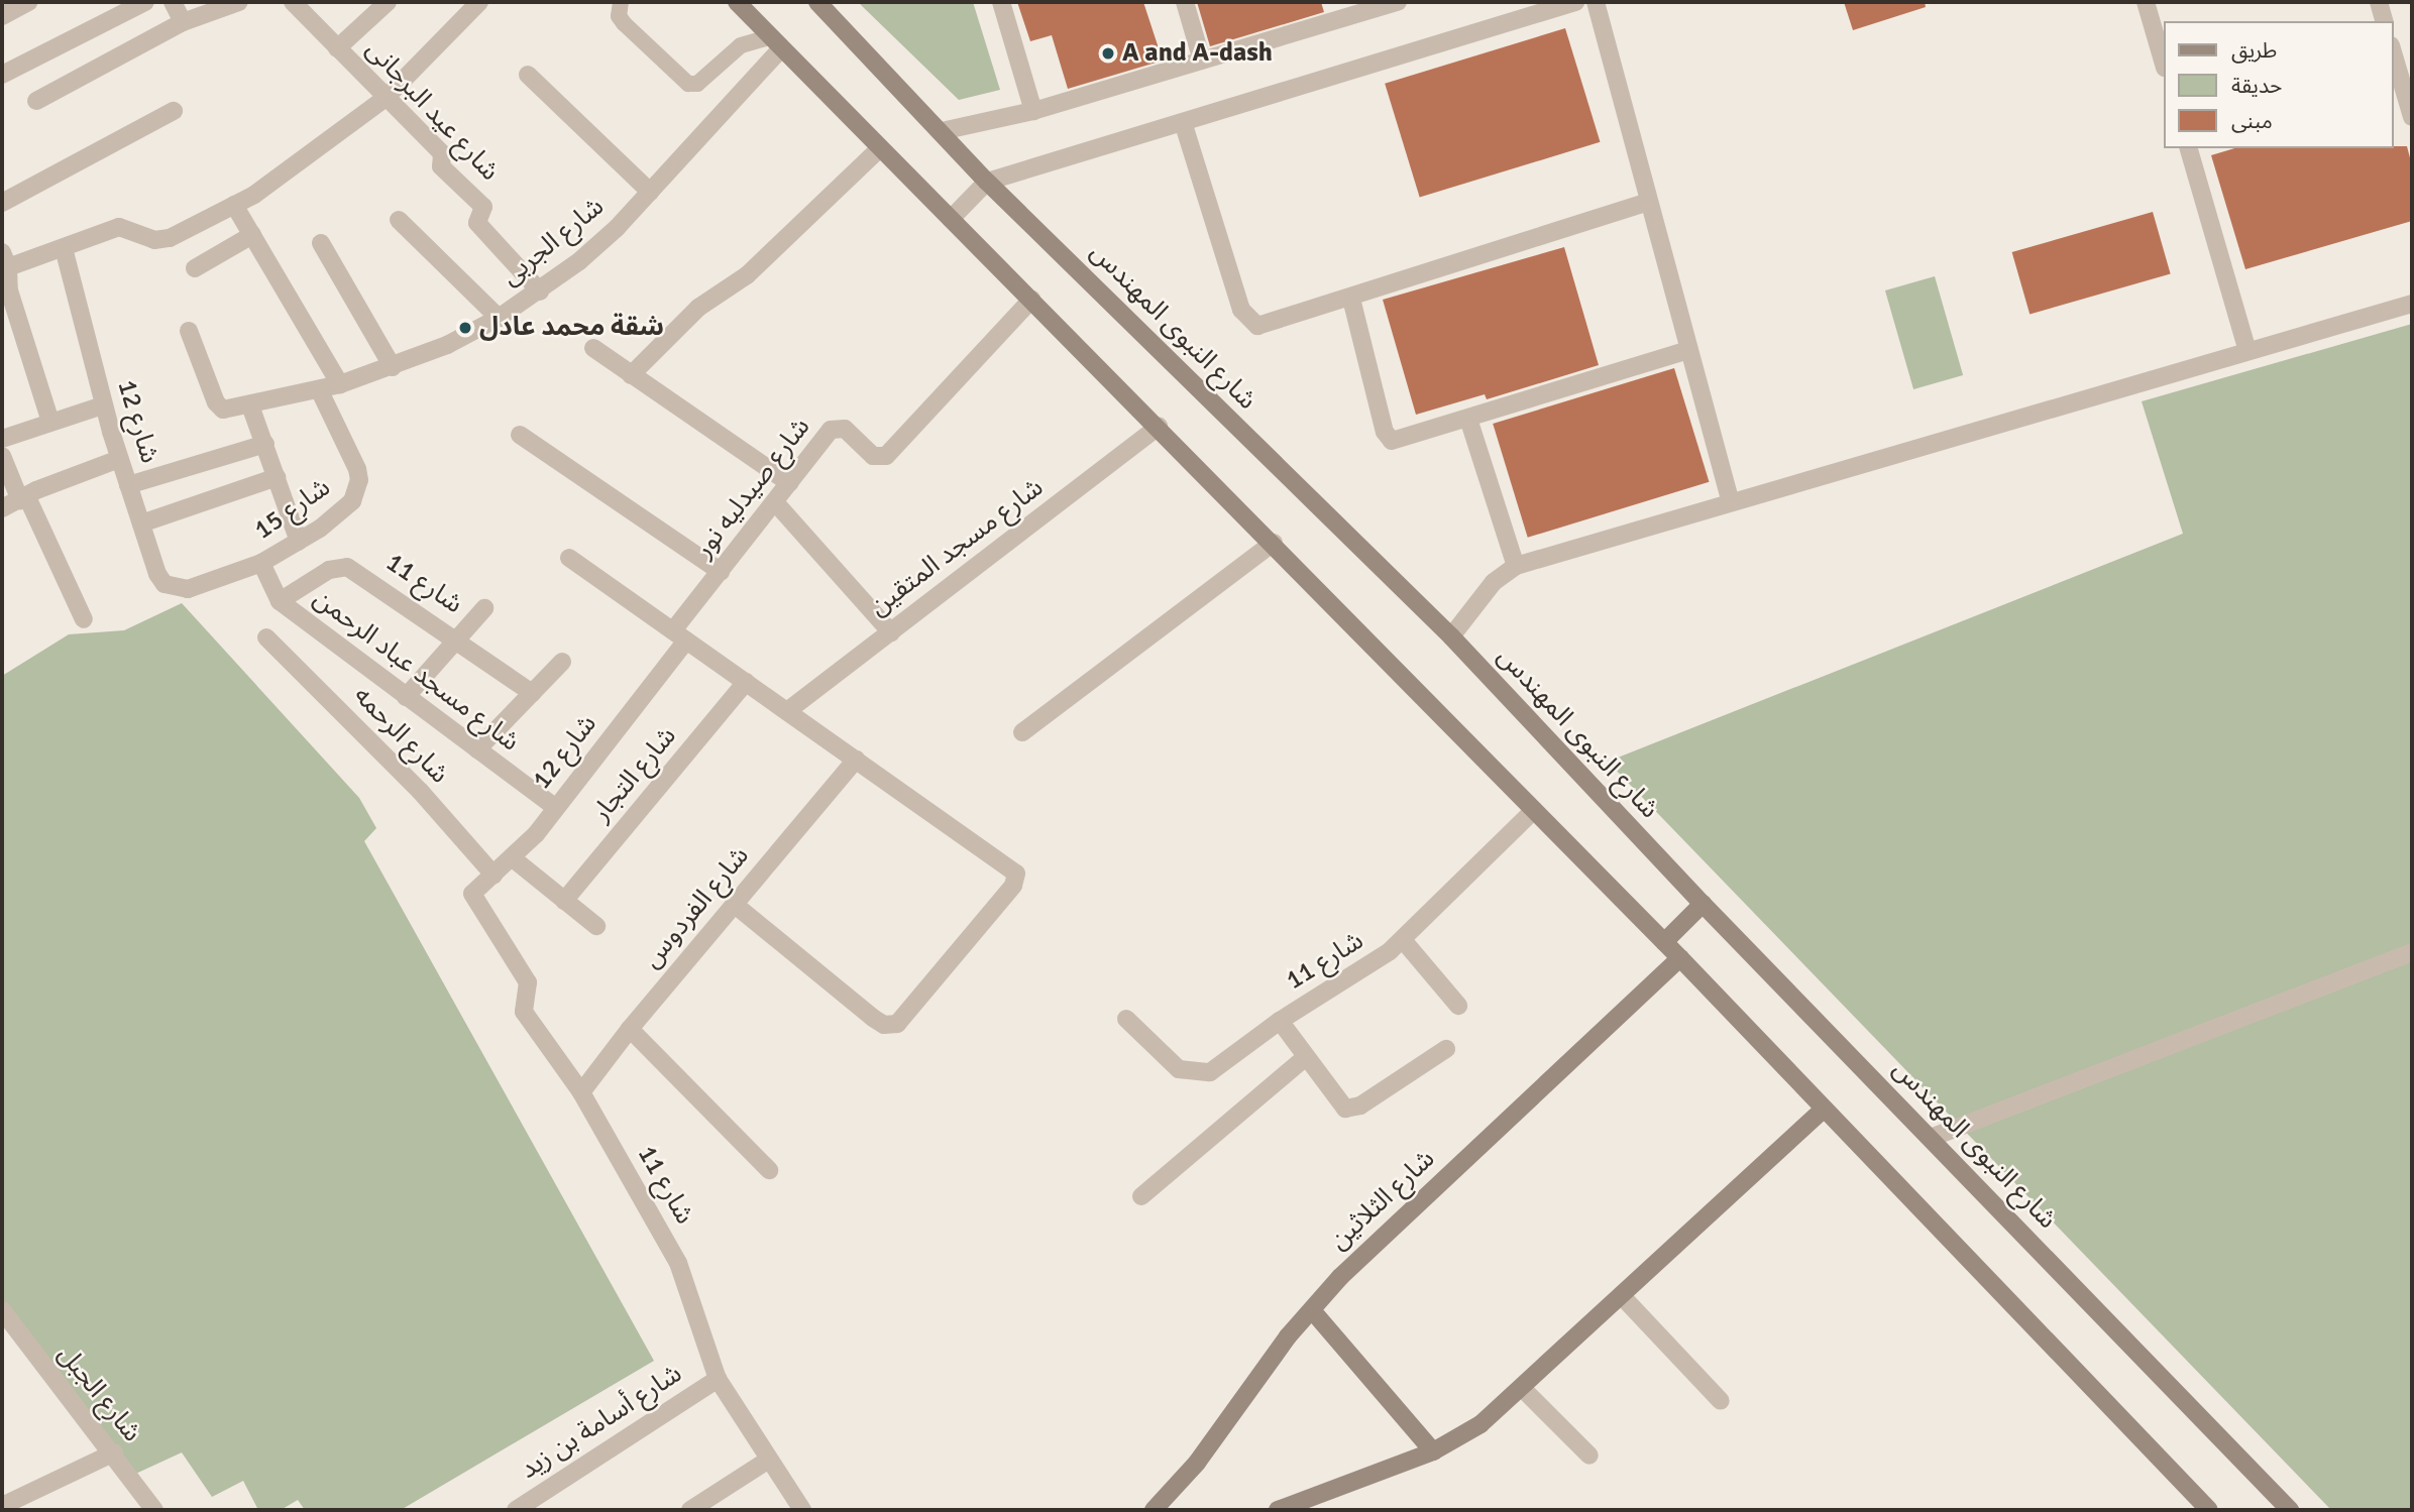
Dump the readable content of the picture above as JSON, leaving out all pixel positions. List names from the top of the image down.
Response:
{
  "streets": {
    "street": [
      "شارع عيد البرجانى",
      "شارع الجربى",
      "شارع النبوى المهندس",
      "شارع 12",
      "شارع صيدليه نور",
      "شارع 15",
      "شارع مسجد المتقين",
      "شارع 11",
      "شارع مسجد عباد الرحمن",
      "شارع الرحمه",
      "شارع التجار",
      "شارع الفردوس",
      "شارع الثلاثين",
      "شارع الجبل",
      "شارع أسامة بن زيد"
    ]
  },
  "crossings": [
    ["شارع عيد البرجانى", "شارع الجربى"],
    ["شارع الجربى", "شارع 15"],
    ["شارع 12", "شارع صيدليه نور"],
    ["شارع 12", "شارع 15"],
    ["شارع 12", "شارع 11"],
    ["شارع 12", "شارع مسجد عباد الرحمن"],
    ["شارع 12", "شارع الرحمه"],
    ["شارع 15", "شارع مسجد عباد الرحمن"],
    ["شارع 11", "شارع مسجد عباد الرحمن"],
    ["شارع 11", "شارع الفردوس"],
    ["شارع 11", "شارع أسامة بن زيد"]
  ],
  "places": ["A and A-dash", "شقة محمد عادل"],
  "legend": ["طريق", "حديقة", "مبنى"]
}
